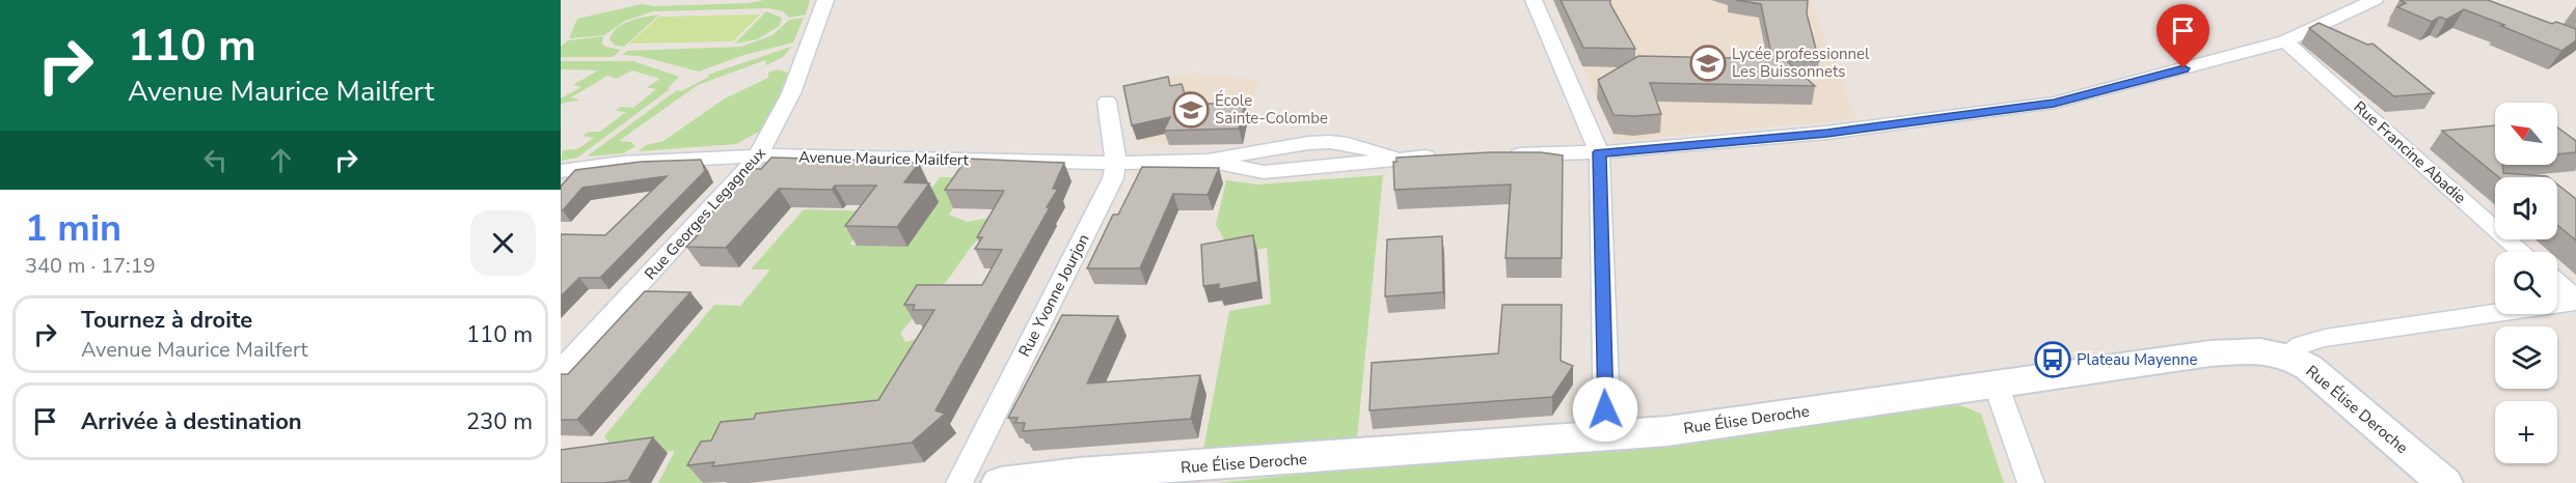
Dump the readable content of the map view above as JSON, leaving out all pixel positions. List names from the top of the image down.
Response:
{
  "streets": {
    "main road": ["Rue Élise Deroche"],
    "street": [
      "Rue Francine Abadie",
      "Avenue Maurice Mailfert",
      "Rue Georges Legagneux",
      "Rue Yvonne Jourjon"
    ]
  },
  "crossings": [
    ["Avenue Maurice Mailfert", "Rue Georges Legagneux"],
    ["Avenue Maurice Mailfert", "Rue Yvonne Jourjon"]
  ],
  "places": {
    "school or university": ["Lycée professionnel Les Buissonnets", "École Sainte-Colombe"],
    "bus stop": ["Plateau Mayenne"]
  },
  "north": "top left",
  "page": {
    "turn": ["110 m", "Avenue Maurice Mailfert"],
    "map_buttons": "+",
    "heading": ["1 min", "340 m · 17:19"],
    "list": [
      {
        "name": "Tournez à droite",
        "note": "Avenue Maurice Mailfert",
        "value": "110 m"
      },
      {
        "name": "Arrivée à destination",
        "value": "230 m"
      }
    ]
  }
}
